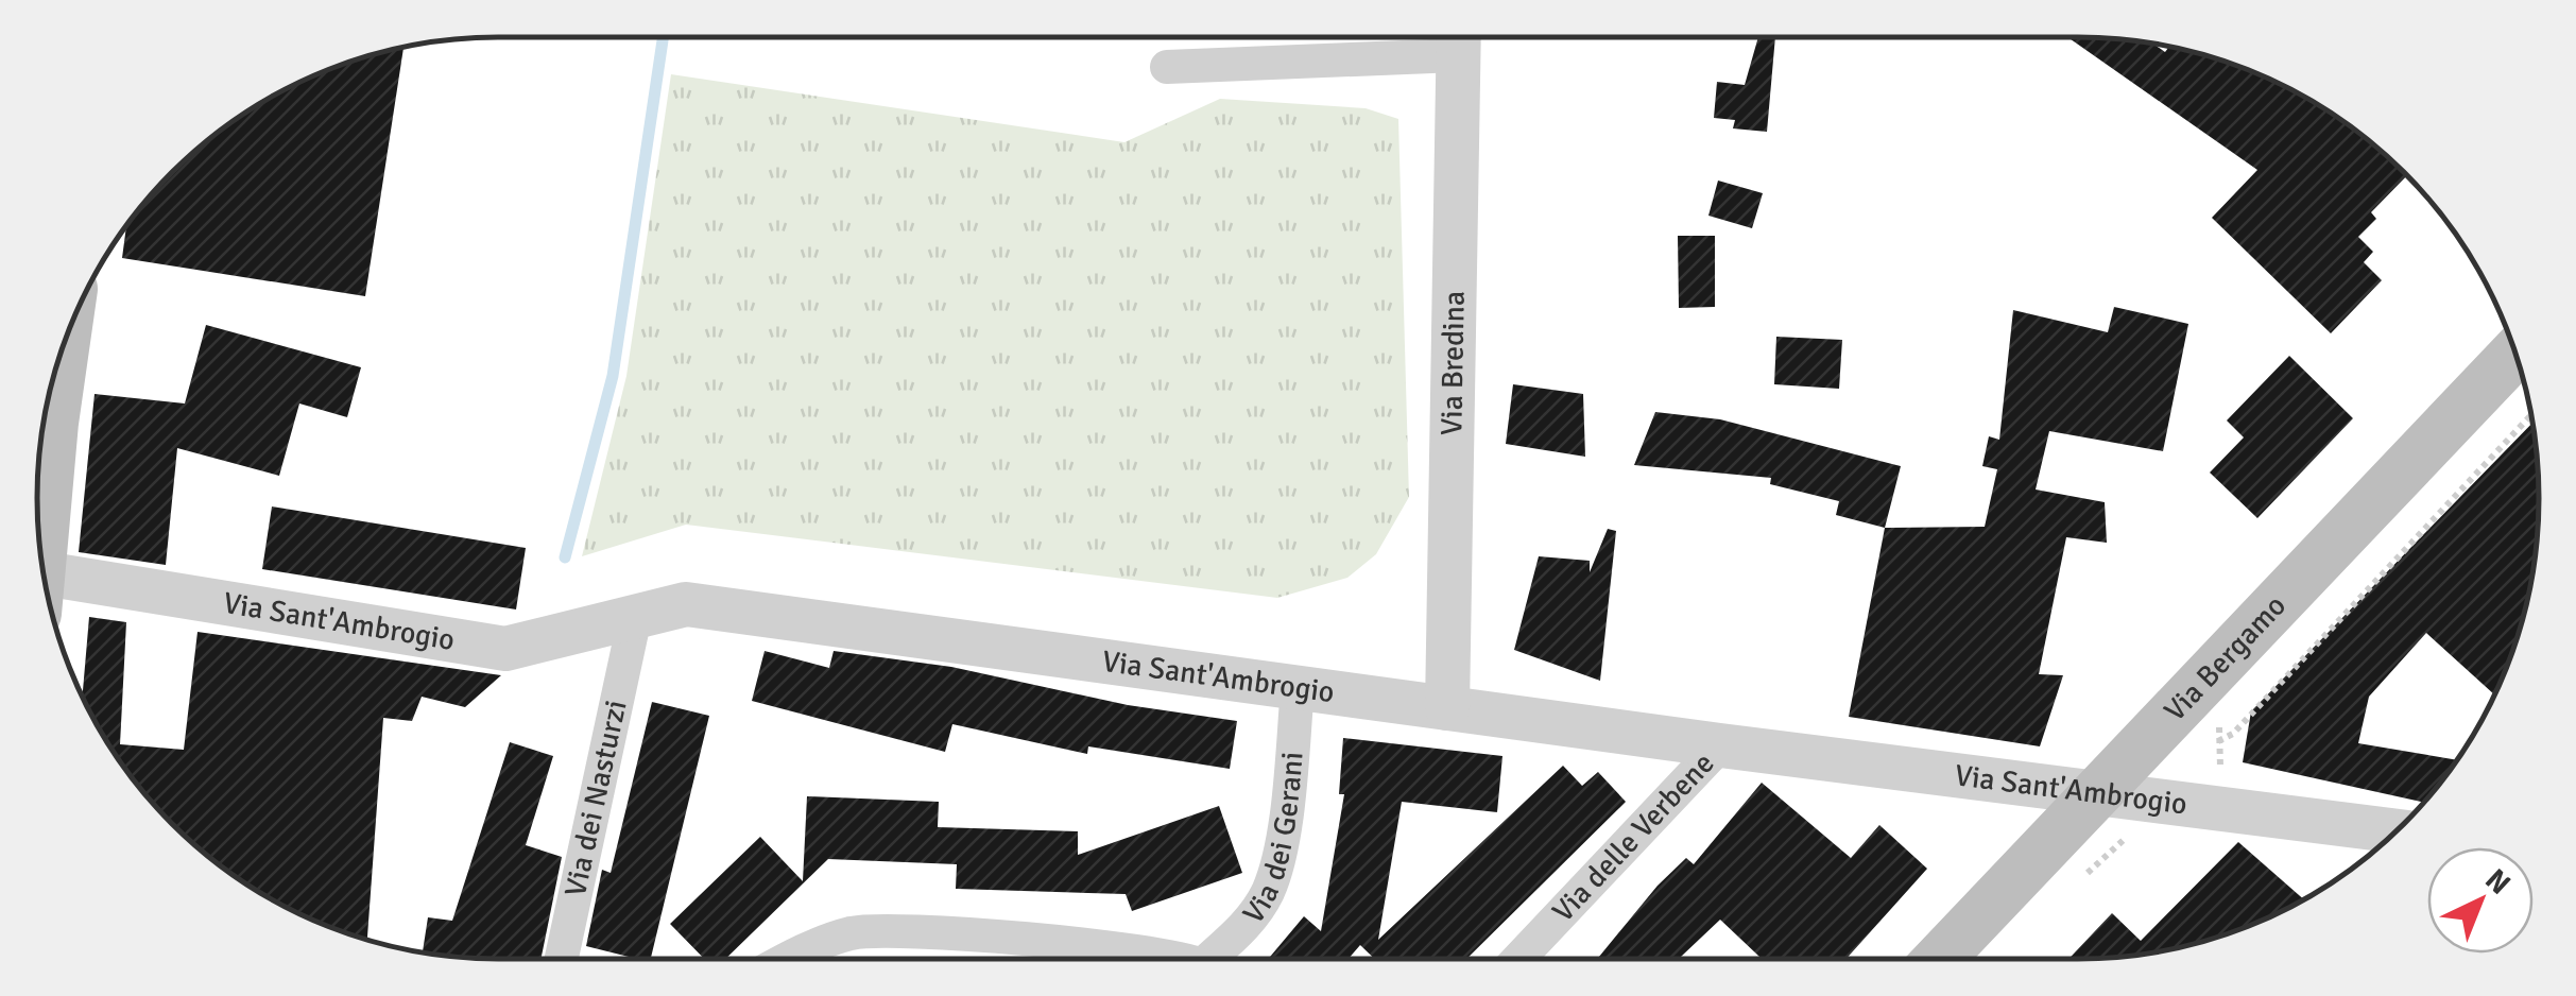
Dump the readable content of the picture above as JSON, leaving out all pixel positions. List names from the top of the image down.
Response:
{
  "streets": {
    "main road": ["Via Bergamo"],
    "street": [
      "Via Bredina",
      "Via Sant'Ambrogio",
      "Via dei Nasturzi",
      "Via dei Gerani",
      "Via delle Verbene"
    ]
  },
  "crossings": [
    ["Via Bredina", "Via Sant'Ambrogio"],
    ["Via Sant'Ambrogio", "Via Bergamo"],
    ["Via Sant'Ambrogio", "Via dei Nasturzi"],
    ["Via Sant'Ambrogio", "Via dei Gerani"],
    ["Via Sant'Ambrogio", "Via delle Verbene"]
  ],
  "north": "top right"
}
